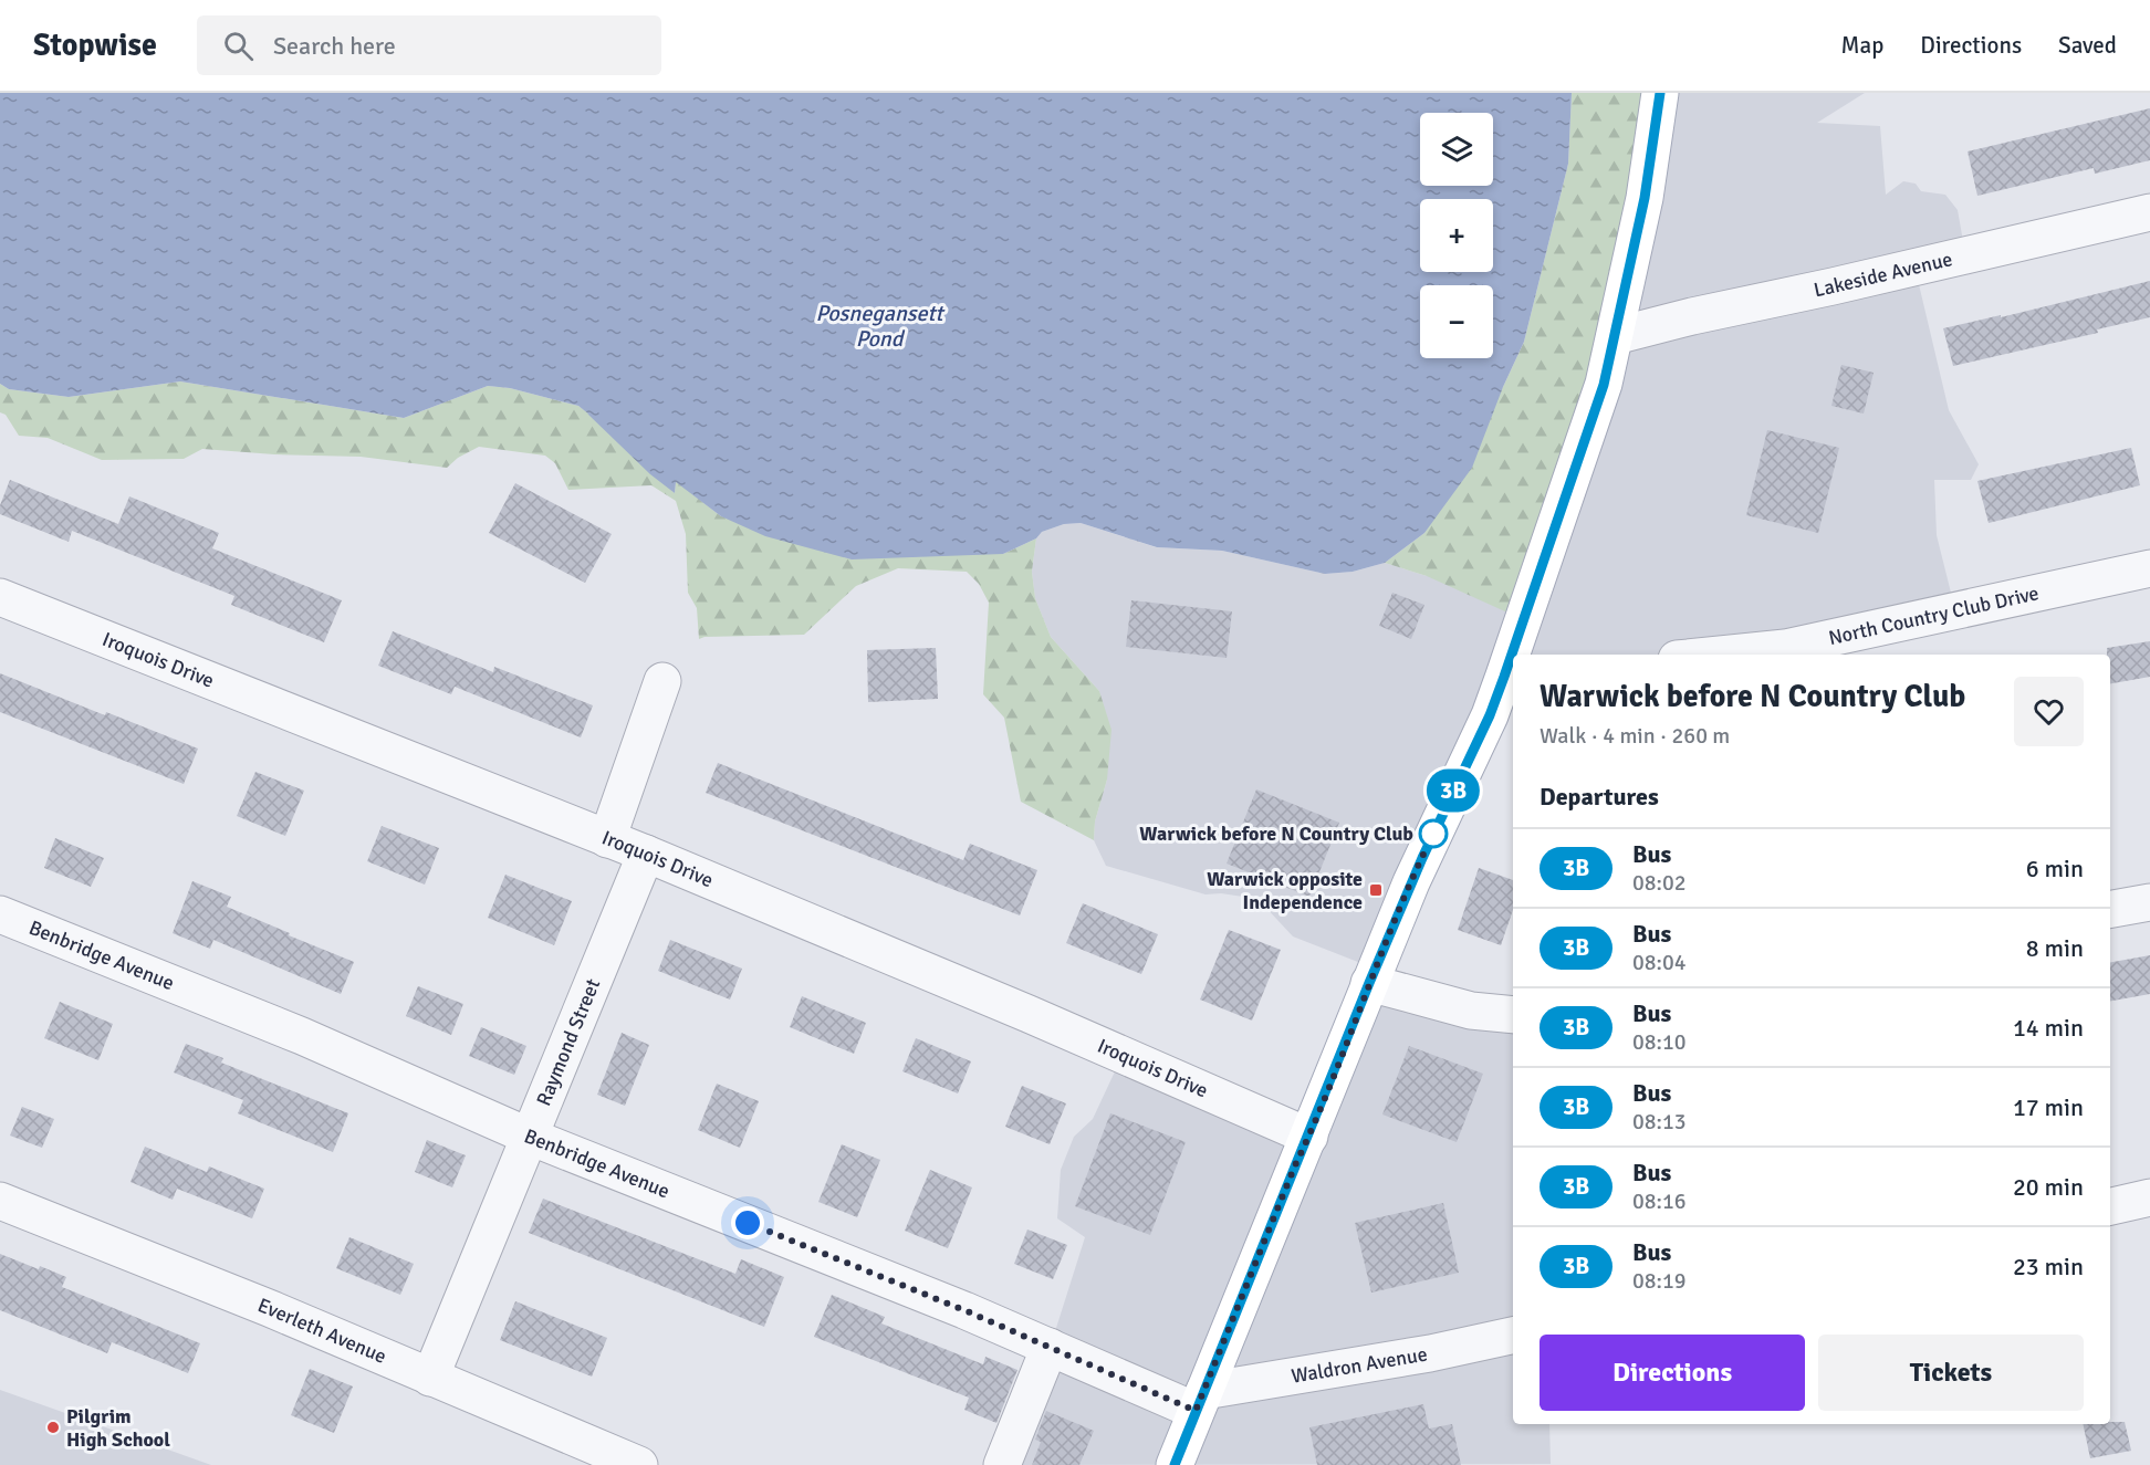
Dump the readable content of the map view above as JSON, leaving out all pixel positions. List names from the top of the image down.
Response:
{
  "streets": {
    "street": [
      "Lakeside Avenue",
      "North Country Club Drive",
      "Iroquois Drive",
      "Benbridge Avenue",
      "Raymond Street",
      "Everleth Avenue",
      "Waldron Avenue"
    ]
  },
  "crossings": [
    ["Iroquois Drive", "Raymond Street"],
    ["Benbridge Avenue", "Raymond Street"],
    ["Benbridge Avenue", "Waldron Avenue"],
    ["Raymond Street", "Everleth Avenue"]
  ],
  "water": ["Posnegansett Pond"],
  "places": {
    "other": ["Warwick before N Country Club", "Pilgrim High School"],
    "transit": ["Warwick opposite Independence"]
  },
  "lines": ["bus line 3B"],
  "page": {
    "header": "Stopwise",
    "search": "Search here",
    "nav": ["Map", "Directions", "Saved"],
    "on_map": "3B",
    "map_buttons": ["+", "−"],
    "heading": [
      ["Warwick before N Country Club", "Walk · 4 min · 260 m"],
      "Departures"
    ],
    "list": [
      {
        "mark": "3B",
        "name": "Bus",
        "note": "08:02",
        "value": "6 min"
      },
      {
        "mark": "3B",
        "name": "Bus",
        "note": "08:04",
        "value": "8 min"
      },
      {
        "mark": "3B",
        "name": "Bus",
        "note": "08:10",
        "value": "14 min"
      },
      {
        "mark": "3B",
        "name": "Bus",
        "note": "08:13",
        "value": "17 min"
      },
      {
        "mark": "3B",
        "name": "Bus",
        "note": "08:16",
        "value": "20 min"
      },
      {
        "mark": "3B",
        "name": "Bus",
        "note": "08:19",
        "value": "23 min"
      }
    ],
    "buttons": ["Directions", "Tickets"]
  }
}
